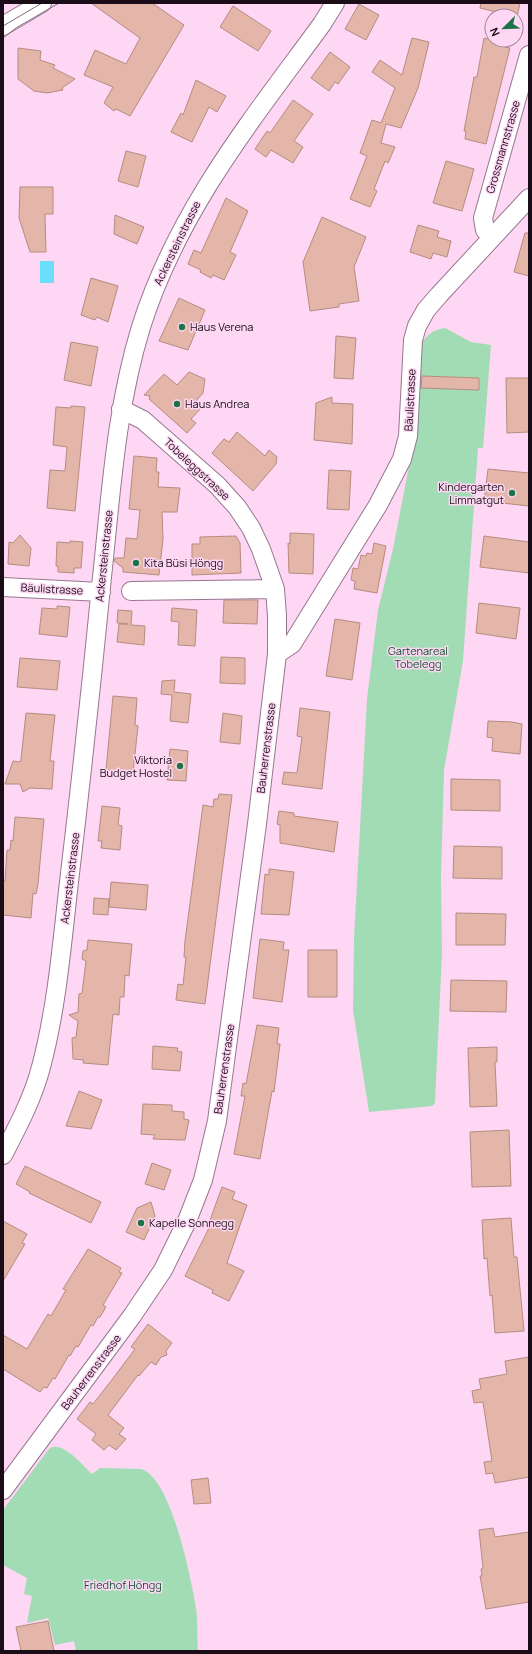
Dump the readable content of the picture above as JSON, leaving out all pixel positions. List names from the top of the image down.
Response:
{
  "streets": {
    "street": [
      "Grossmannstrasse",
      "Ackersteinstrasse",
      "Bäulistrasse",
      "Tobeleggstrasse",
      "Bauherrenstrasse"
    ]
  },
  "crossings": [
    ["Grossmannstrasse", "Bäulistrasse"],
    ["Ackersteinstrasse", "Bäulistrasse"],
    ["Ackersteinstrasse", "Tobeleggstrasse"],
    ["Bäulistrasse", "Bauherrenstrasse"],
    ["Tobeleggstrasse", "Bauherrenstrasse"]
  ],
  "parks": ["Gartenareal Tobelegg", "Friedhof Höngg"],
  "places": [
    "Haus Verena",
    "Haus Andrea",
    "Kindergarten Limmatgut",
    "Kita Büsi Höngg",
    "Viktoria Budget Hostel",
    "Kapelle Sonnegg"
  ],
  "north": "bottom left"
}
